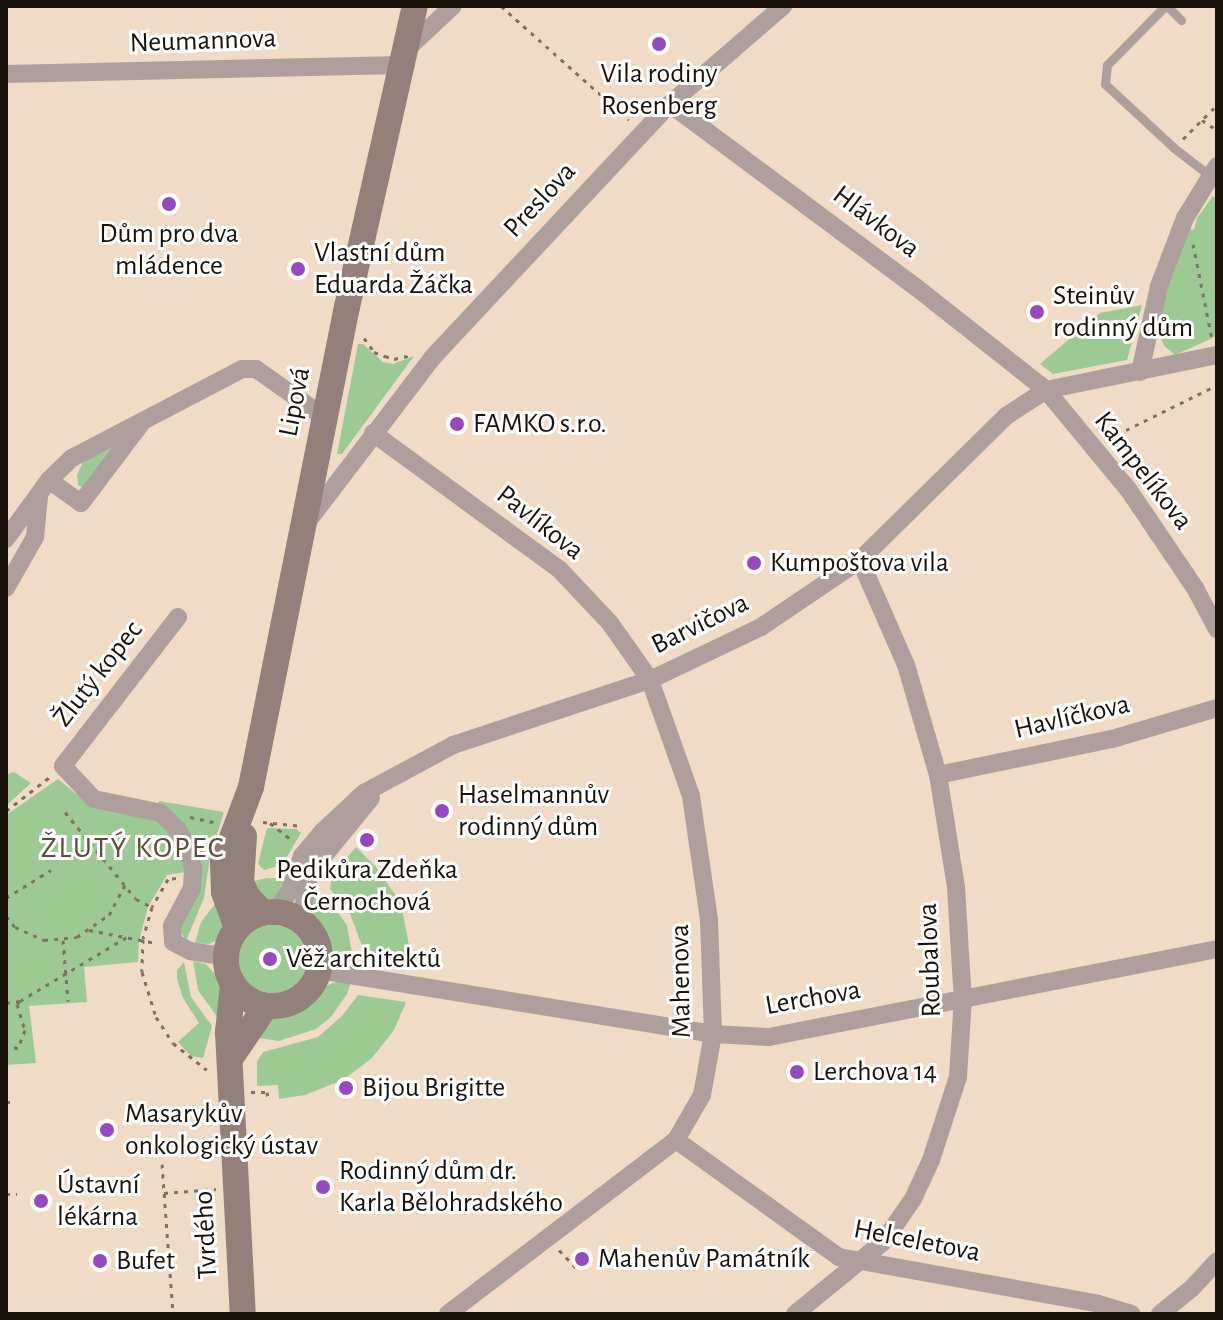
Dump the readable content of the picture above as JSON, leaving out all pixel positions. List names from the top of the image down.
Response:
{
  "streets": {
    "street": [
      "Neumannova",
      "Preslova",
      "Hlávkova",
      "Lipová",
      "Kampelíkova",
      "Pavlíkova",
      "Barvičova",
      "Žlutý kopec",
      "Havlíčkova",
      "Roubalova",
      "Mahenova",
      "Lerchova",
      "Tvrdého",
      "Helceletova"
    ]
  },
  "crossings": [
    ["Neumannova", "Lipová"],
    ["Preslova", "Hlávkova"],
    ["Preslova", "Lipová"],
    ["Preslova", "Pavlíkova"],
    ["Hlávkova", "Kampelíkova"],
    ["Hlávkova", "Barvičova"],
    ["Lipová", "Barvičova"],
    ["Lipová", "Lerchova"],
    ["Lipová", "Tvrdého"],
    ["Kampelíkova", "Barvičova"],
    ["Pavlíkova", "Barvičova"],
    ["Pavlíkova", "Mahenova"],
    ["Barvičova", "Roubalova"],
    ["Barvičova", "Mahenova"],
    ["Barvičova", "Lerchova"],
    ["Barvičova", "Tvrdého"],
    ["Havlíčkova", "Roubalova"],
    ["Roubalova", "Lerchova"],
    ["Roubalova", "Helceletova"],
    ["Mahenova", "Lerchova"],
    ["Mahenova", "Helceletova"],
    ["Lerchova", "Tvrdého"]
  ],
  "districts": ["ŽLUTÝ KOPEC"],
  "places": [
    "Vila rodiny Rosenberg",
    "Dům pro dva mládence",
    "Vlastní dům Eduarda Žáčka",
    "Steinův rodinný dům",
    "FAMKO s.r.o.",
    "Kumpoštova vila",
    "Haselmannův rodinný dům",
    "Pedikůra Zdeňka Černochová",
    "Věž architektů",
    "Lerchova 14",
    "Bijou Brigitte",
    "Masarykův onkologický ústav",
    "Rodinný dům dr. Karla Bělohradského",
    "Ústavní lékárna",
    "Mahenův Památník",
    "Bufet"
  ]
}
